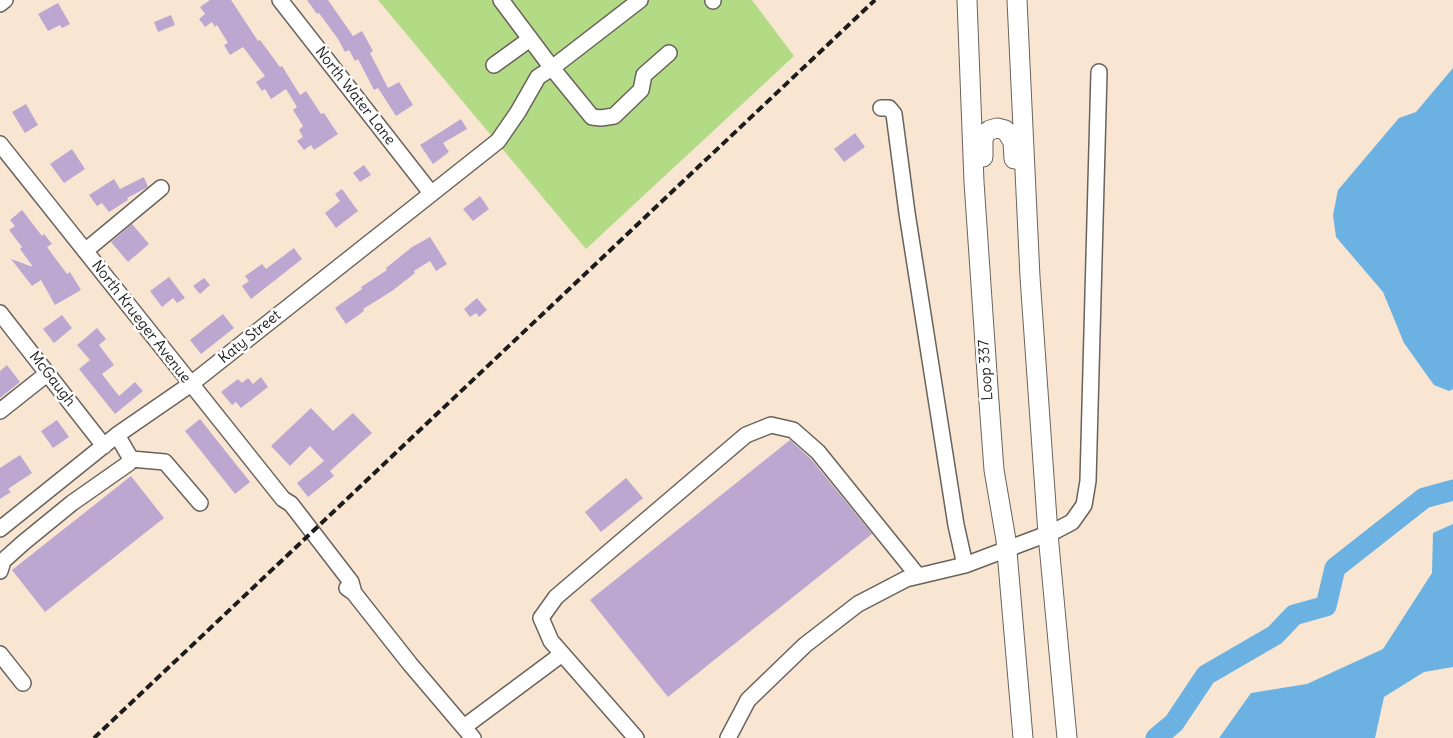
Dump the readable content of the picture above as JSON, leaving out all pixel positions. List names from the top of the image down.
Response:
{
  "streets": {
    "main road": ["Loop 337"],
    "street": [
      "North Water Lane",
      "North Krueger Avenue",
      "Katy Street",
      "McGaugh"
    ]
  },
  "crossings": [
    ["North Water Lane", "Katy Street"],
    ["North Krueger Avenue", "Katy Street"],
    ["Katy Street", "McGaugh"]
  ]
}
